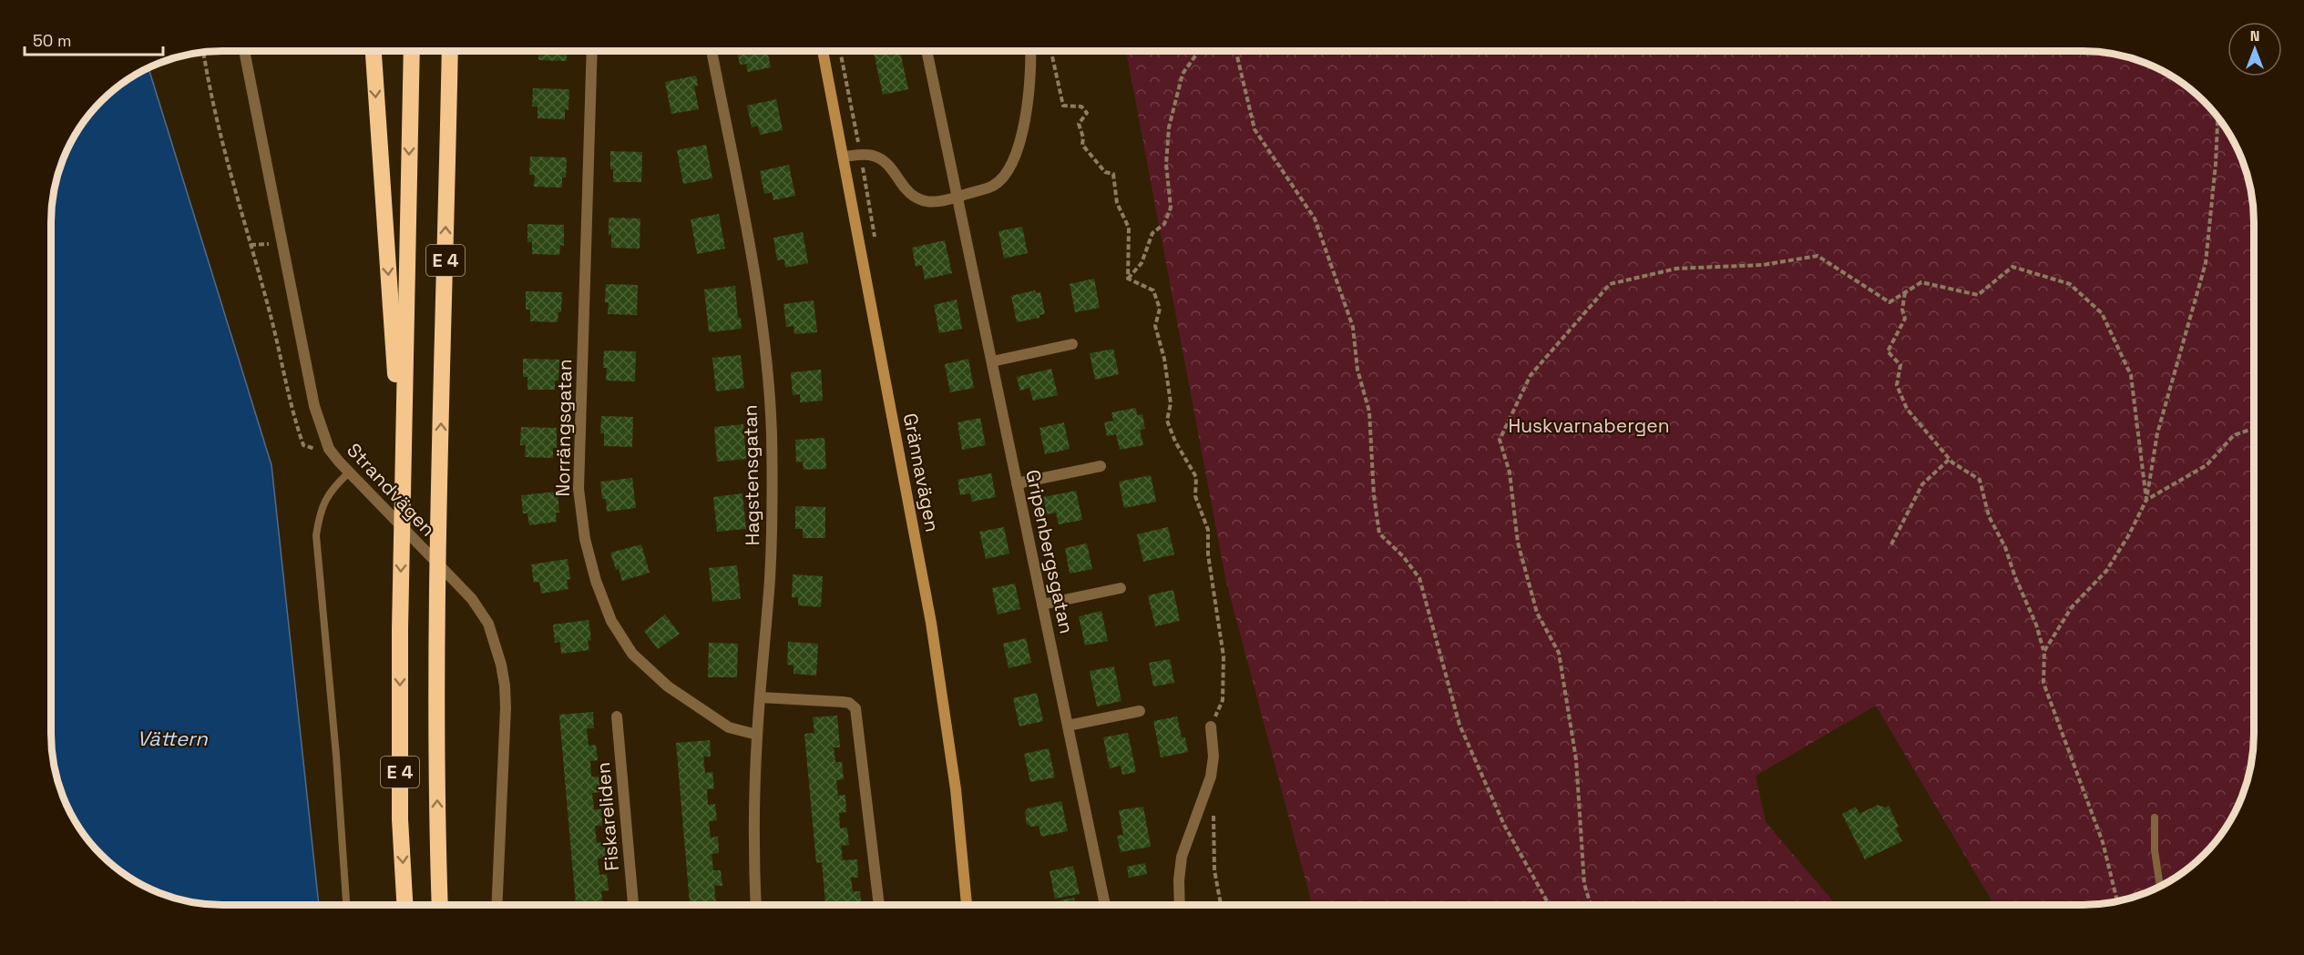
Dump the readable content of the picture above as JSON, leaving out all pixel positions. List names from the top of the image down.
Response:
{
  "streets": {
    "highway": ["E 4"],
    "main road": ["Grännavägen"],
    "street": [
      "Norrängsgatan",
      "Hagstensgatan",
      "Strandvägen",
      "Gripenbergsgatan",
      "Fiskareliden"
    ]
  },
  "crossings": [
    ["Norrängsgatan", "Hagstensgatan"]
  ],
  "water": ["Vättern"],
  "parks": ["Huskvarnabergen"],
  "scale_bar": "50 m",
  "north": "top"
}
